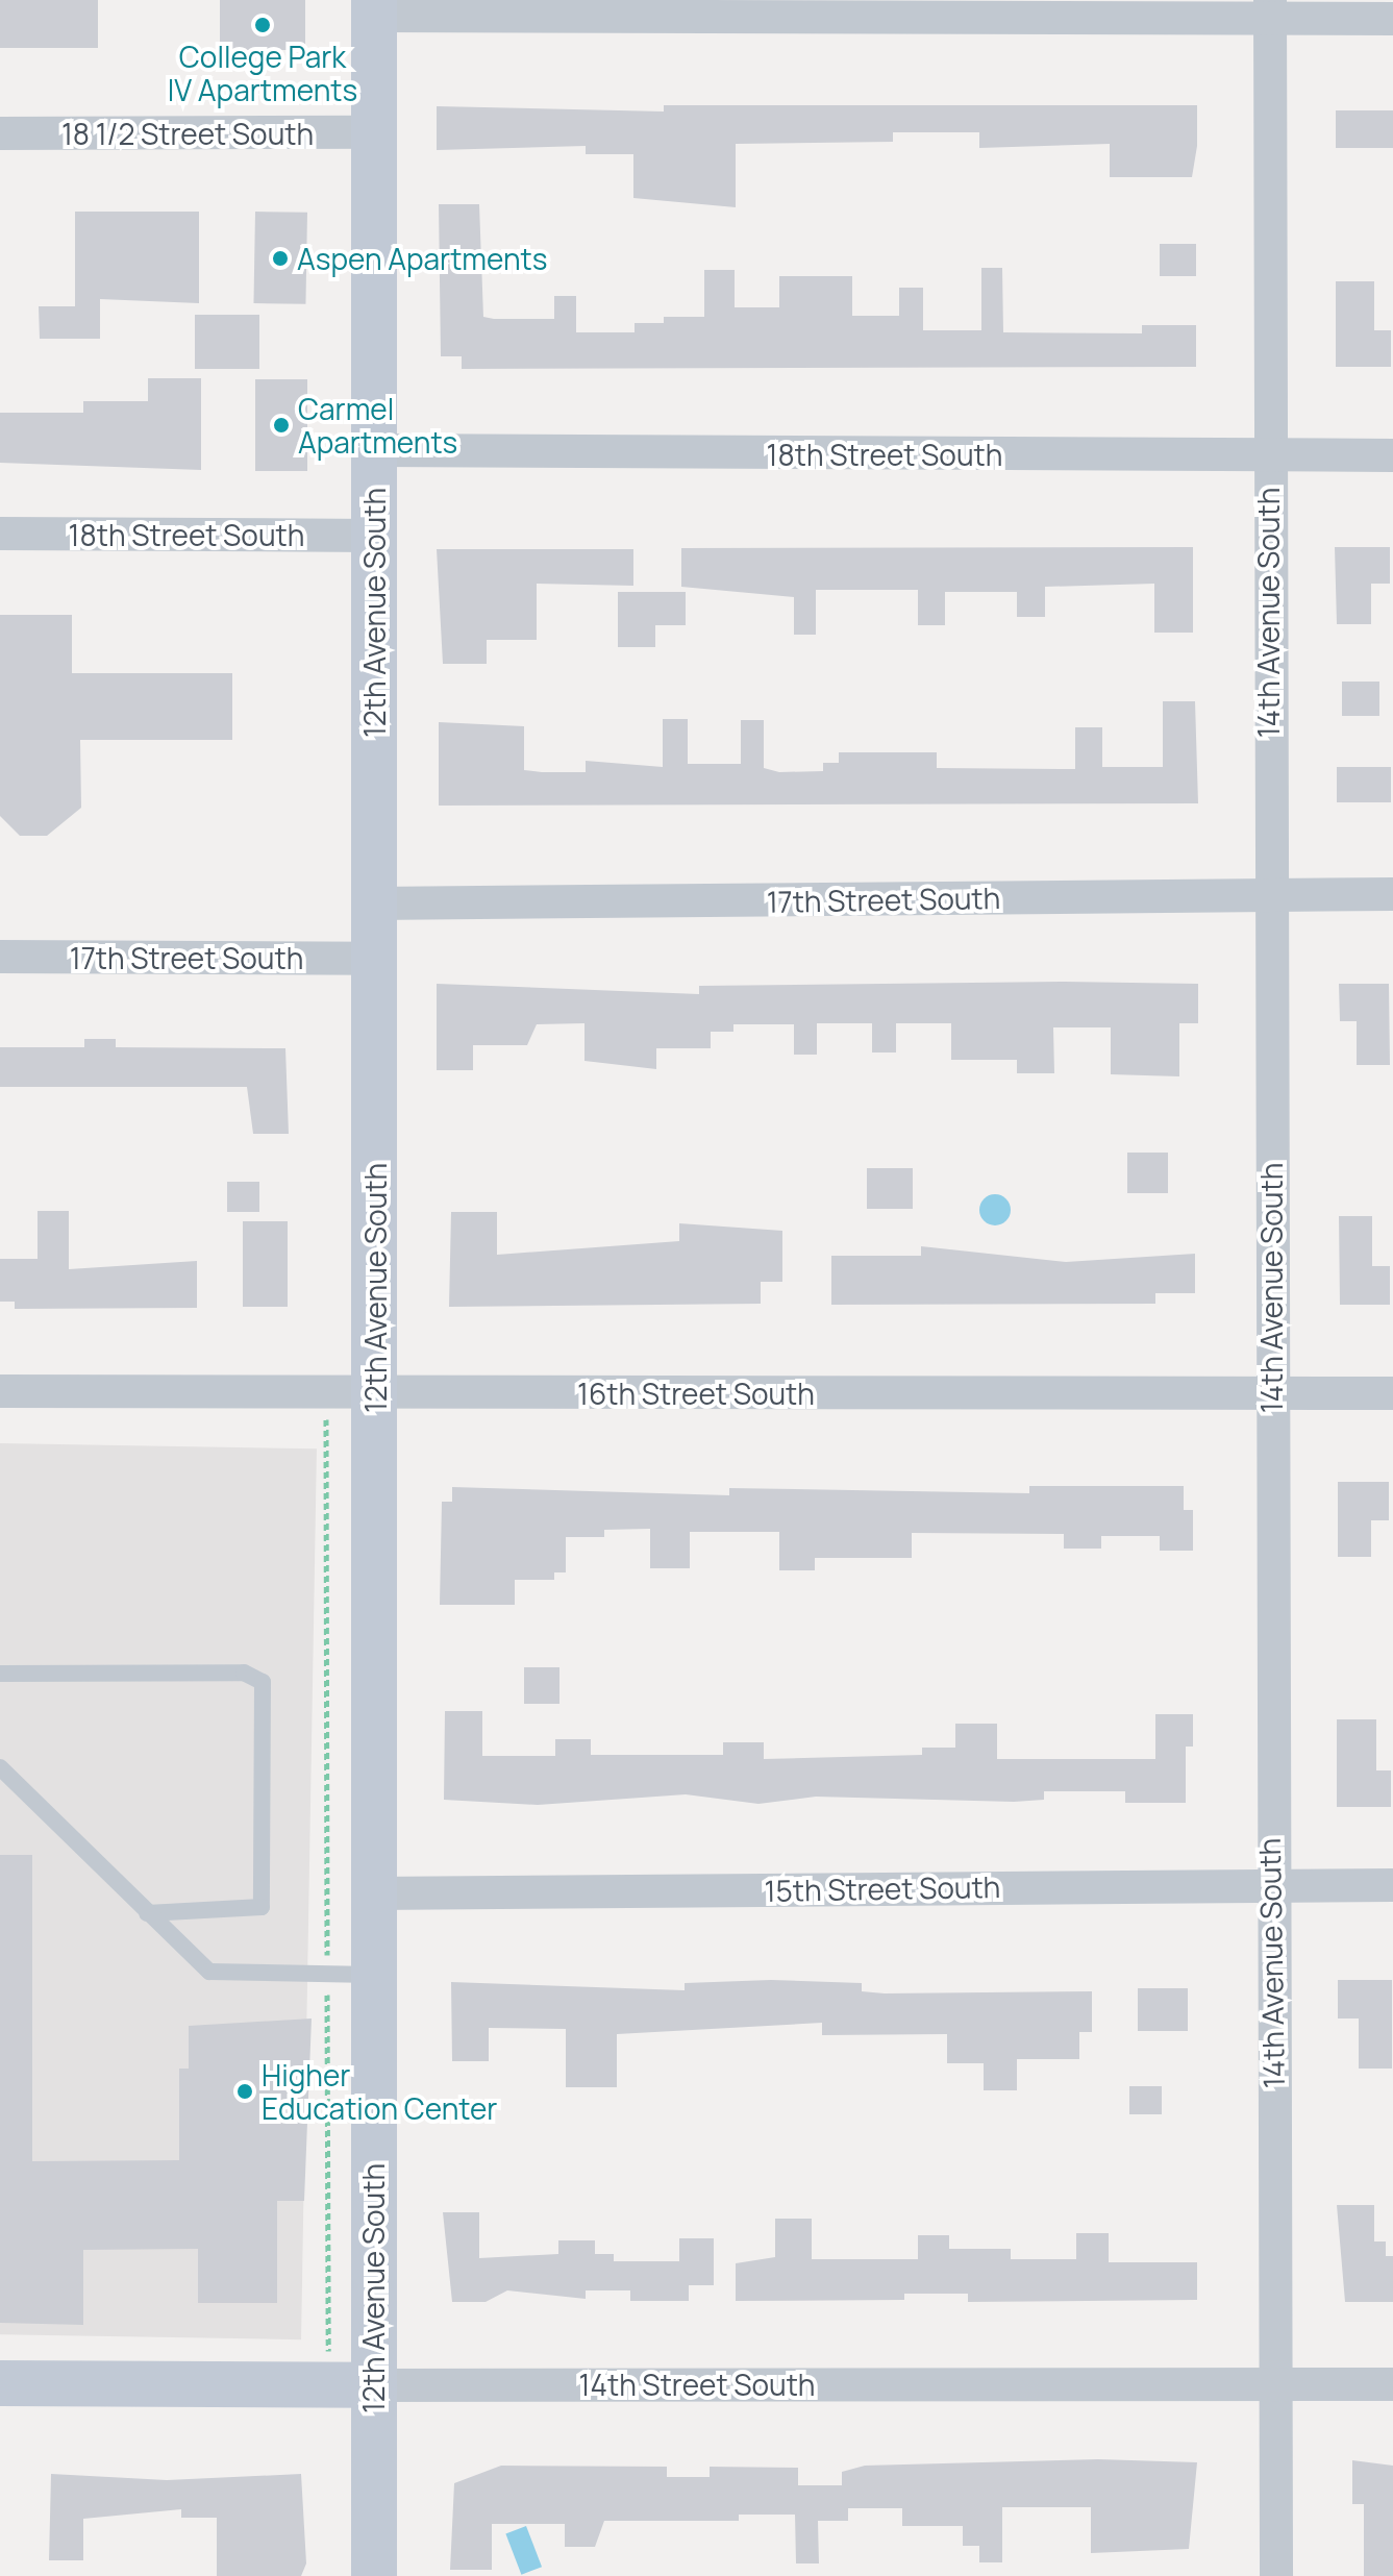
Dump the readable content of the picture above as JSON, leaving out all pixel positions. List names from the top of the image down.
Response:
{
  "streets": {
    "street": [
      "18 1/2 Street South",
      "18th Street South",
      "12th Avenue South",
      "14th Avenue South",
      "17th Street South",
      "16th Street South",
      "15th Street South",
      "14th Street South"
    ]
  },
  "crossings": [
    ["18 1/2 Street South", "12th Avenue South"],
    ["18th Street South", "12th Avenue South"],
    ["18th Street South", "14th Avenue South"],
    ["12th Avenue South", "17th Street South"],
    ["12th Avenue South", "16th Street South"],
    ["12th Avenue South", "15th Street South"],
    ["12th Avenue South", "14th Street South"],
    ["14th Avenue South", "17th Street South"],
    ["14th Avenue South", "16th Street South"],
    ["14th Avenue South", "15th Street South"],
    ["14th Avenue South", "14th Street South"]
  ],
  "places": [
    "College Park IV Apartments",
    "Aspen Apartments",
    "Carmel Apartments",
    "Higher Education Center"
  ]
}
